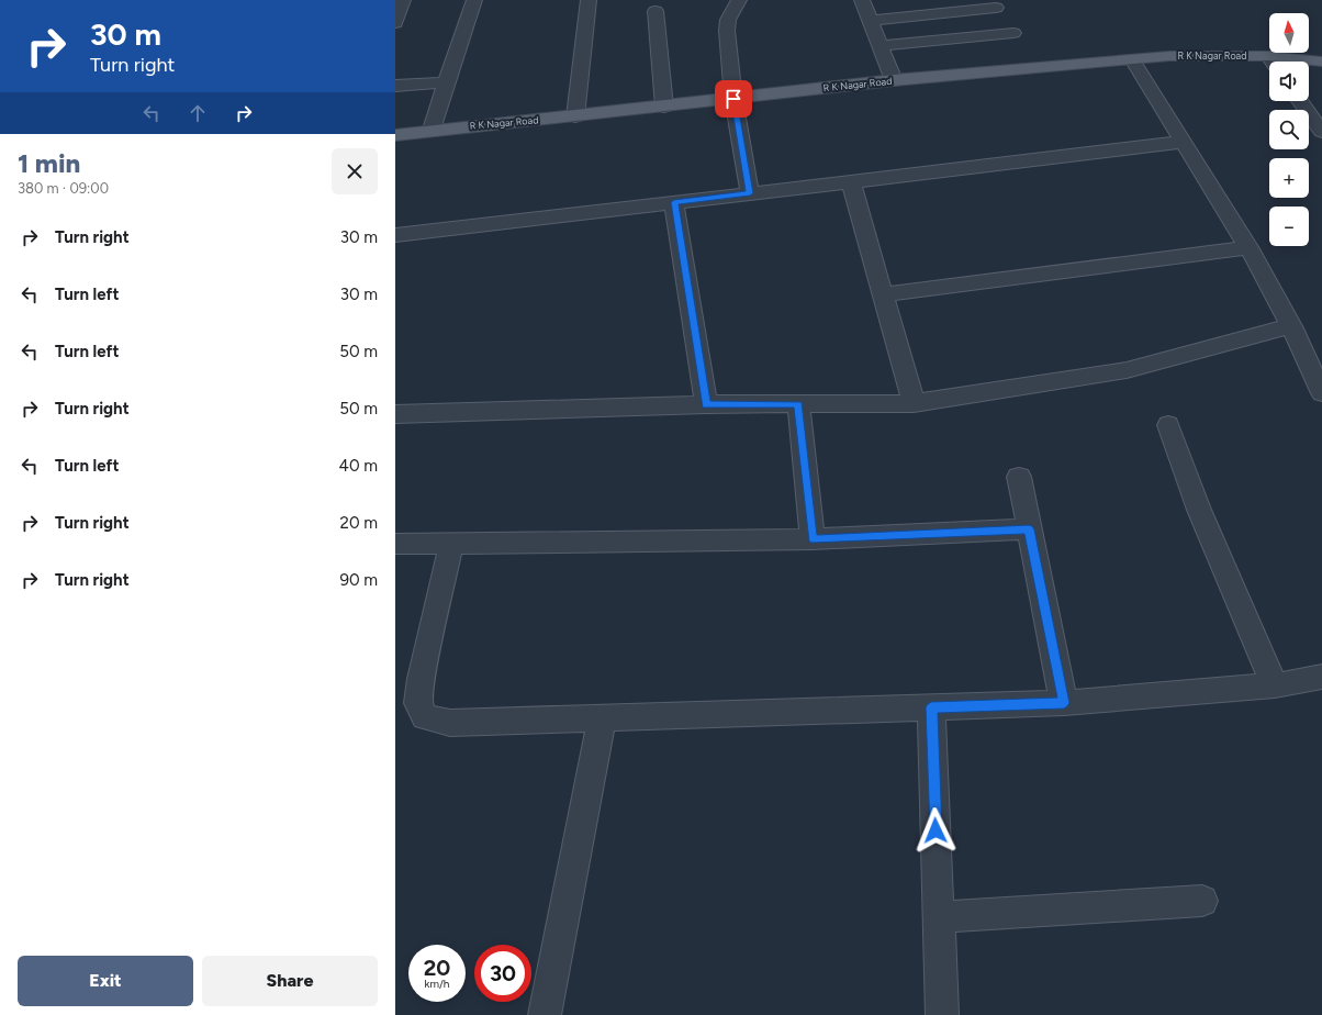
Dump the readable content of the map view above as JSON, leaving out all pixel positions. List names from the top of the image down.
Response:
{
  "streets": {
    "main road": ["R K Nagar Road"]
  },
  "north": "top",
  "page": {
    "turn": ["30 m", "Turn right"],
    "map_buttons": ["+", "−"],
    "heading": ["1 min", "380 m · 09:00"],
    "list": [
      {
        "name": "Turn right",
        "value": "30 m"
      },
      {
        "name": "Turn left",
        "value": "30 m"
      },
      {
        "name": "Turn left",
        "value": "50 m"
      },
      {
        "name": "Turn right",
        "value": "50 m"
      },
      {
        "name": "Turn left",
        "value": "40 m"
      },
      {
        "name": "Turn right",
        "value": "20 m"
      },
      {
        "name": "Turn right",
        "value": "90 m"
      }
    ],
    "speed": "20 km/h",
    "limit": "30",
    "buttons": ["Exit", "Share"]
  }
}
